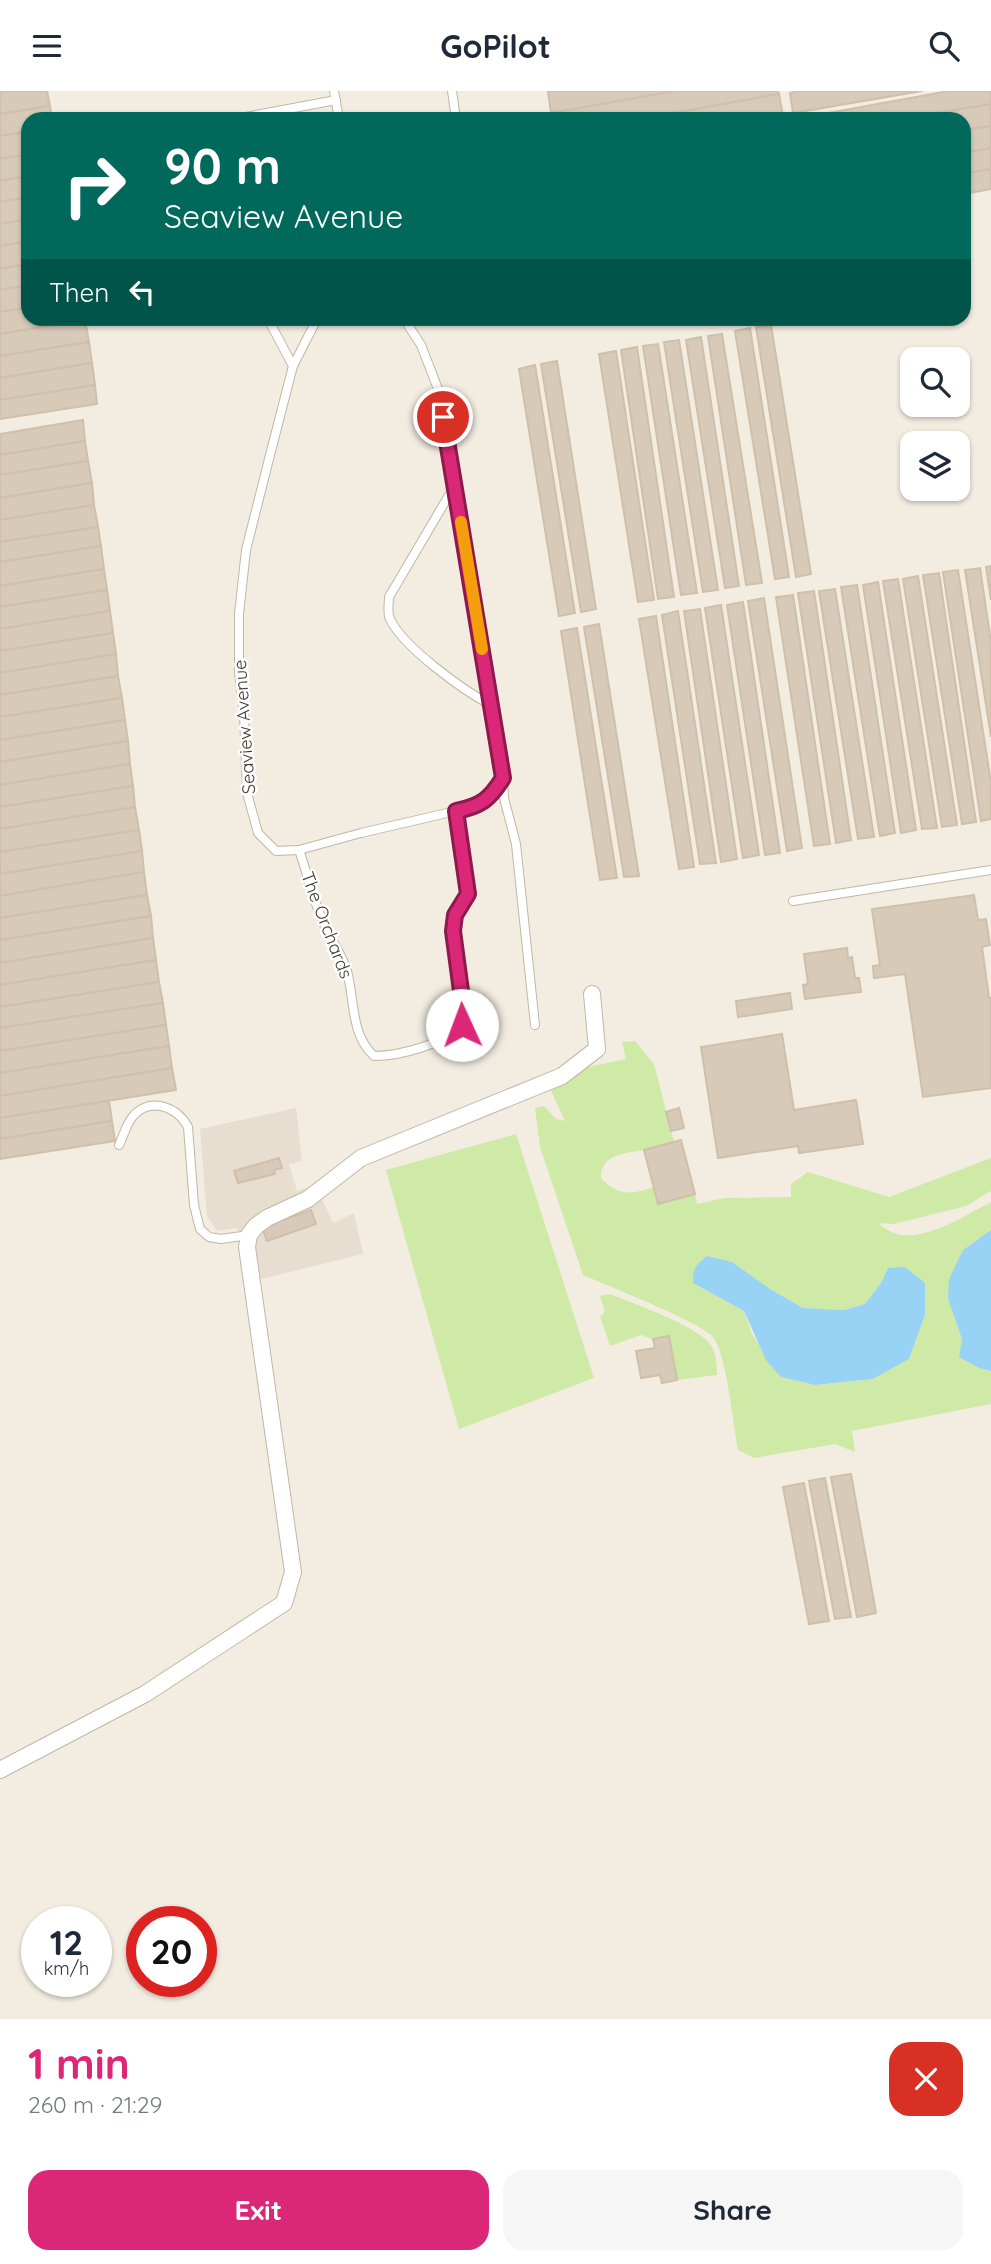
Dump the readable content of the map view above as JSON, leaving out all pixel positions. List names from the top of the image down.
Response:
{
  "streets": {
    "lane": ["Seaview Avenue", "The Orchards"]
  },
  "crossings": [
    ["Seaview Avenue", "The Orchards"]
  ],
  "page": {
    "header": "GoPilot",
    "turn": ["90 m", "Seaview Avenue"],
    "then": "Then",
    "speed": "12 km/h",
    "limit": "20",
    "heading": ["1 min", "260 m · 21:29"],
    "buttons": ["Exit", "Share"]
  }
}
